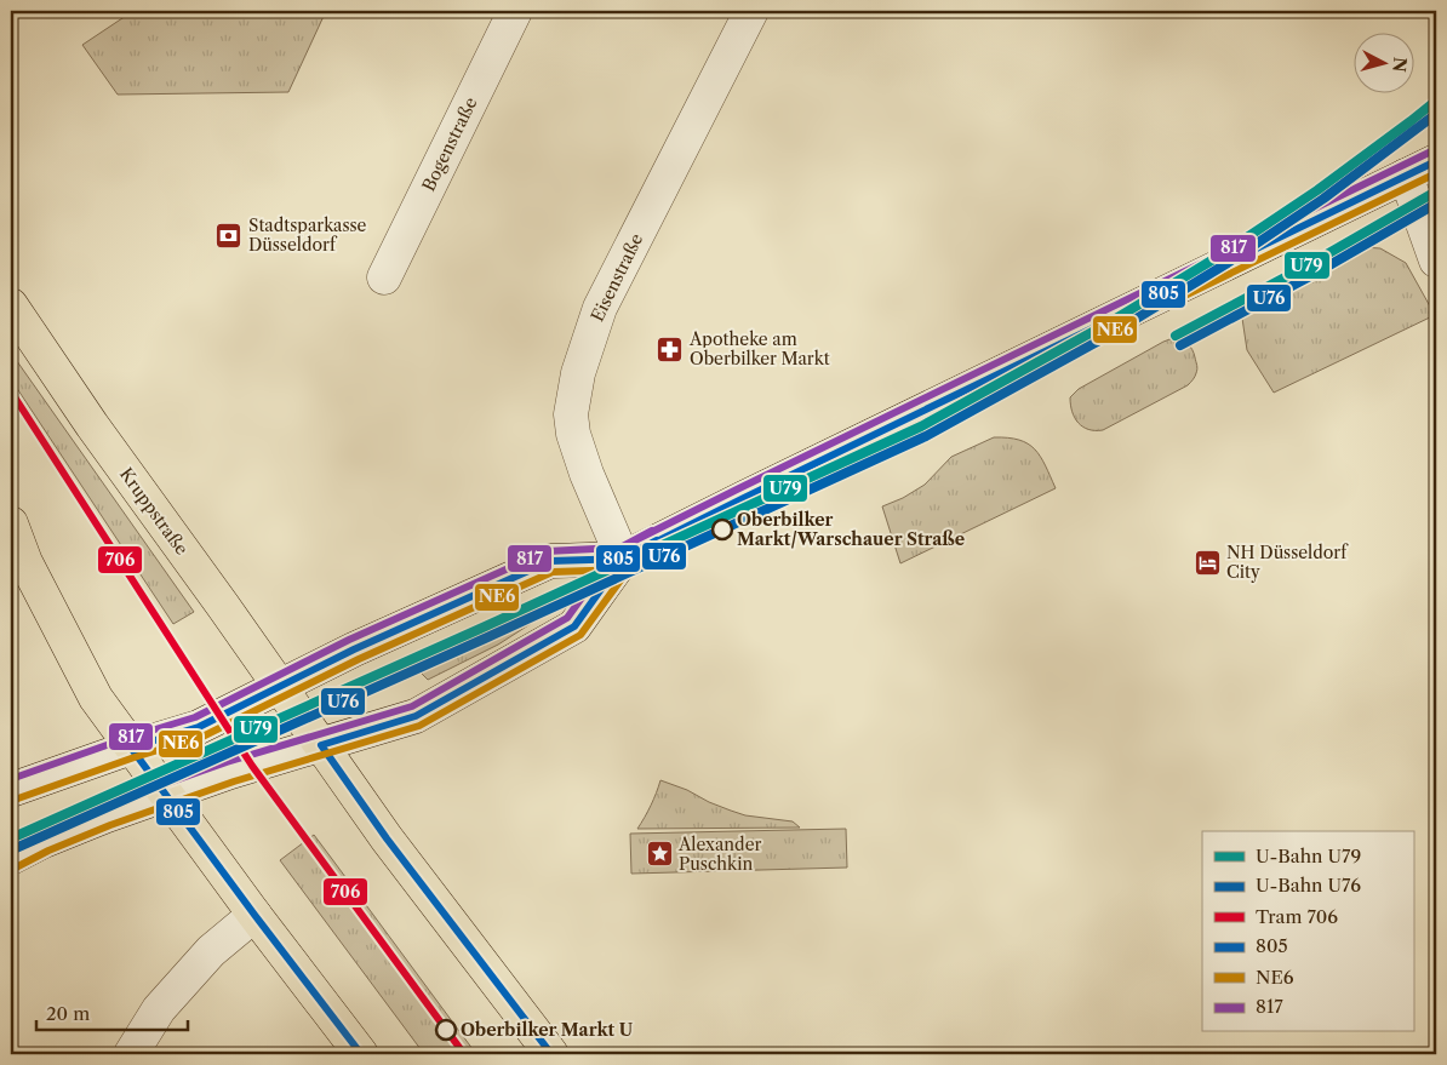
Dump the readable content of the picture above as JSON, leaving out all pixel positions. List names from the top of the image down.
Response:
{
  "streets": {
    "main road": ["Bogenstraße", "Eisenstraße", "Kruppstraße"]
  },
  "places": {
    "bank": ["Stadtsparkasse Düsseldorf"],
    "pharmacy": ["Apotheke am Oberbilker Markt"],
    "other": ["Oberbilker Markt/Warschauer Straße", "Oberbilker Markt U"],
    "hotel": ["NH Düsseldorf City"],
    "place": ["Alexander Puschkin"]
  },
  "lines": [
    "metro line U79",
    "metro line U76",
    "transit line 817",
    "transit line 805",
    "transit line NE6",
    "tram line 706"
  ],
  "legend": [
    "U-Bahn U79",
    "U-Bahn U76",
    "Tram 706",
    "805",
    "NE6",
    "817"
  ],
  "scale_bar": "20 m",
  "north": "right"
}
